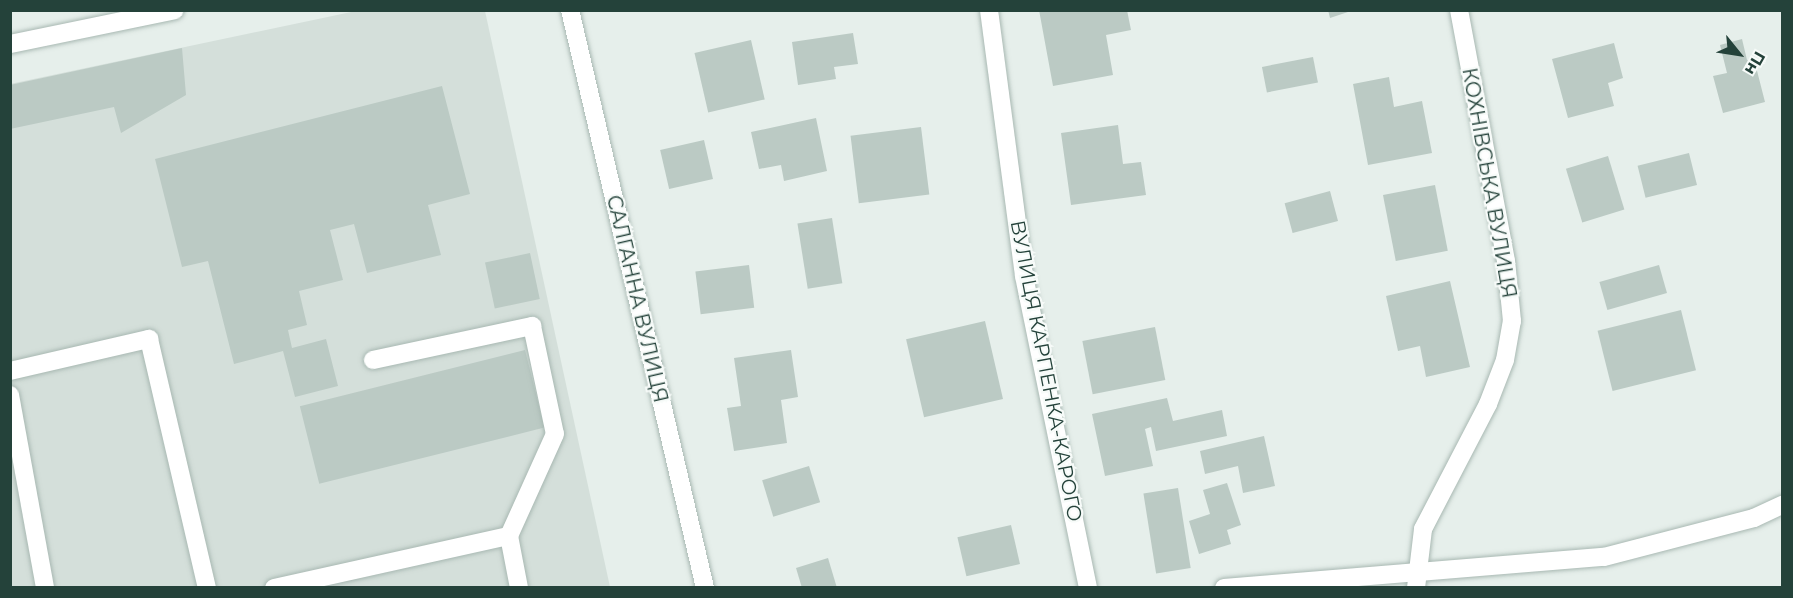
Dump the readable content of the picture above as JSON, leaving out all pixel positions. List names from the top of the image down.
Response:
{
  "streets": {
    "street": ["КОХНІВСЬКА ВУЛИЦЯ", "САЛГАННА ВУЛИЦЯ", "ВУЛИЦЯ КАРПЕНКА-КАРОГО"]
  },
  "north": "bottom right"
}
